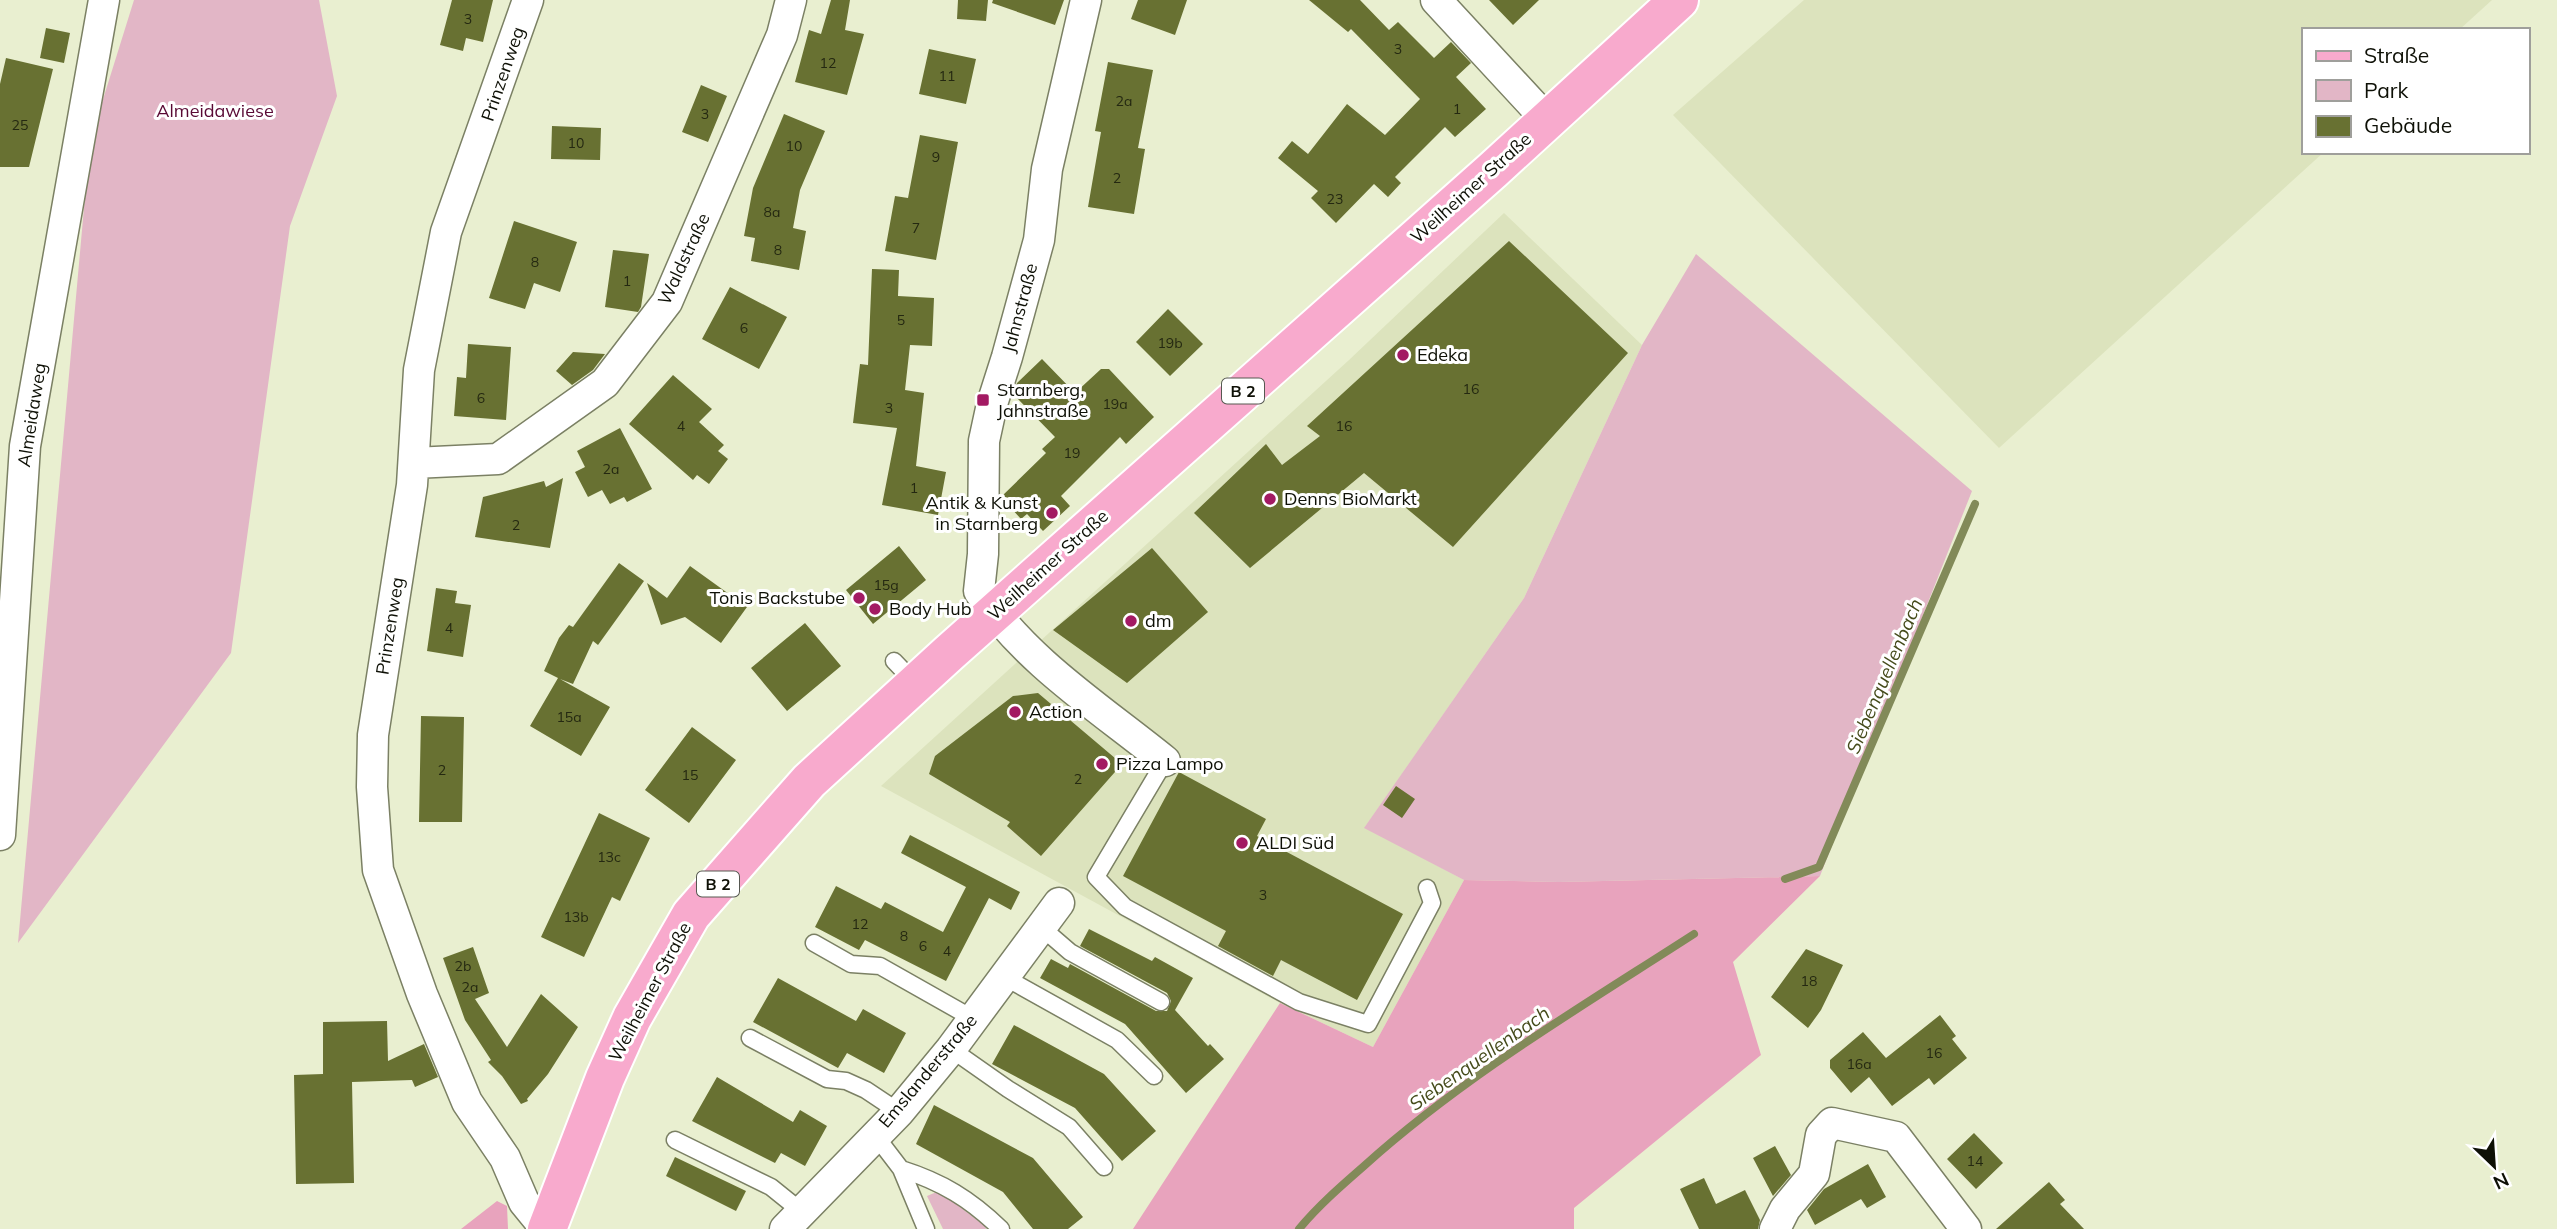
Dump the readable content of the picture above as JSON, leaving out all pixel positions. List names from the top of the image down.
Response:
{
  "streets": {
    "main road": ["Weilheimer Straße", "B 2"],
    "street": [
      "Prinzenweg",
      "Waldstraße",
      "Jahnstraße",
      "Almeidaweg",
      "Emslanderstraße"
    ]
  },
  "crossings": [
    ["Prinzenweg", "Weilheimer Straße"],
    ["Prinzenweg", "Waldstraße"],
    ["Weilheimer Straße", "Jahnstraße"]
  ],
  "water": ["Siebenquellenbach"],
  "parks": ["Almeidawiese"],
  "places": {
    "other": [
      "Edeka",
      "Denns BioMarkt",
      "Antik & Kunst in Starnberg",
      "Tonis Backstube",
      "Body Hub",
      "dm",
      "Action",
      "Pizza Lampo",
      "ALDI Süd"
    ],
    "transit": ["Starnberg, Jahnstraße"]
  },
  "house_numbers": [
    "3",
    "3",
    "12",
    "11",
    "2a",
    "1",
    "3",
    "25",
    "10",
    "10",
    "9",
    "2",
    "23",
    "8a",
    "7",
    "8",
    "8",
    "1",
    "5",
    "6",
    "19b",
    "16",
    "6",
    "19a",
    "3",
    "4",
    "16",
    "19",
    "2a",
    "1",
    "2",
    "15g",
    "4",
    "15a",
    "2",
    "15",
    "2",
    "13c",
    "3",
    "13b",
    "12",
    "8",
    "6",
    "4",
    "2b",
    "18",
    "2a",
    "16",
    "16a",
    "14"
  ],
  "legend": ["Straße", "Park", "Gebäude"],
  "north": "bottom right"
}
